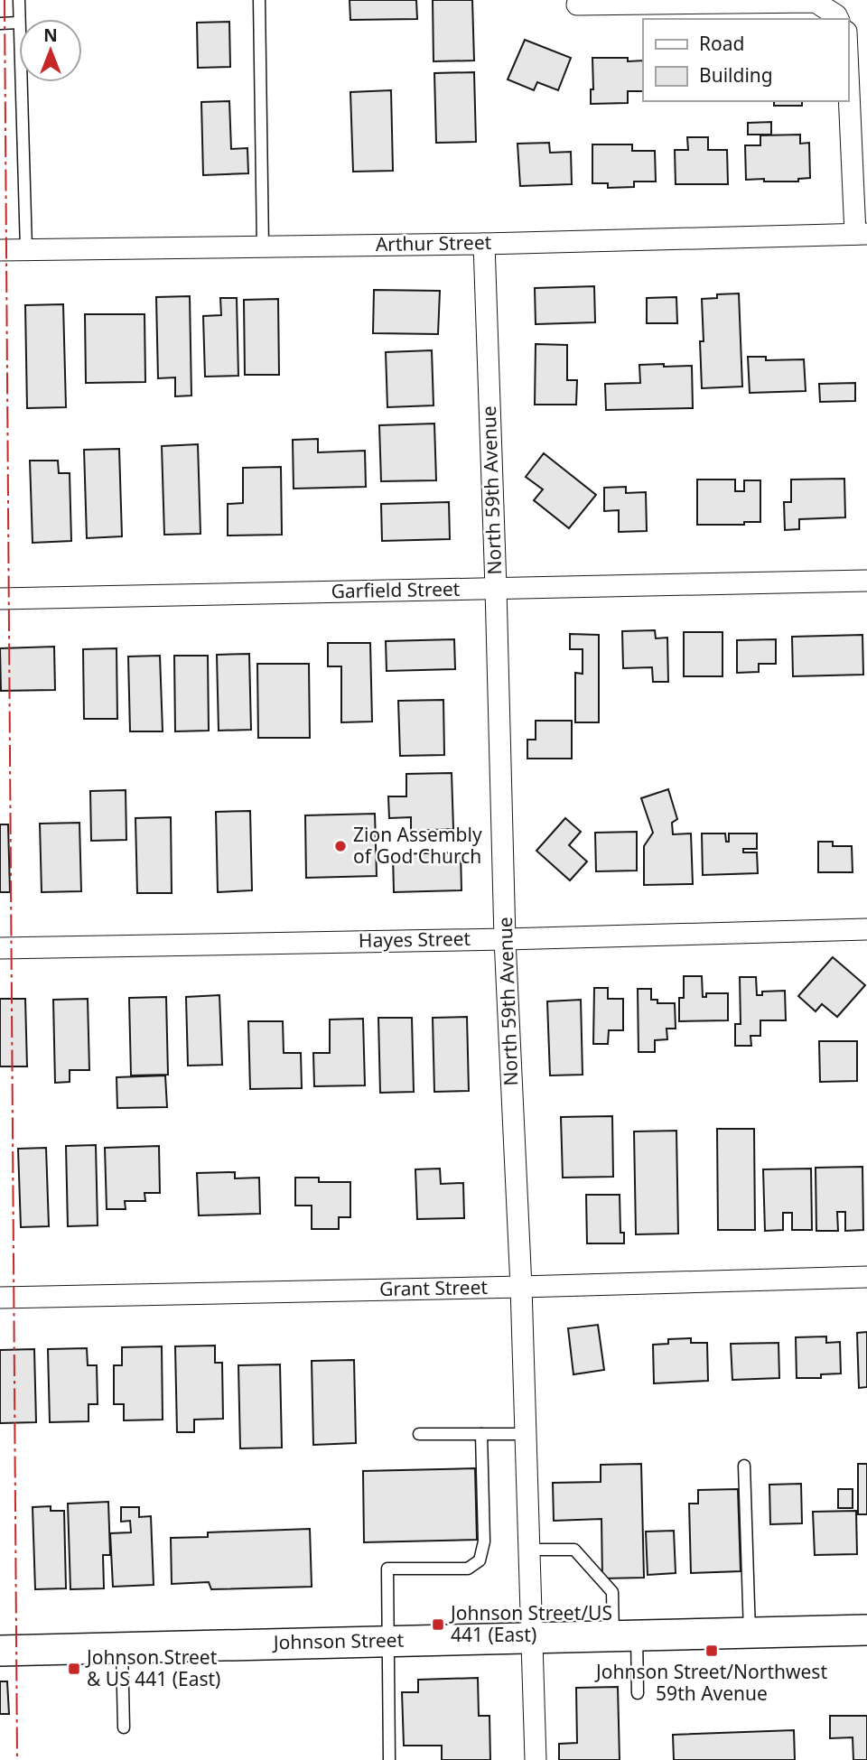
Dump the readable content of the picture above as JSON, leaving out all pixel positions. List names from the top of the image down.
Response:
{
  "streets": {
    "street": [
      "Arthur Street",
      "North 59th Avenue",
      "Garfield Street",
      "Hayes Street",
      "Grant Street",
      "Johnson Street"
    ]
  },
  "crossings": [
    ["Arthur Street", "North 59th Avenue"],
    ["North 59th Avenue", "Garfield Street"],
    ["North 59th Avenue", "Hayes Street"],
    ["North 59th Avenue", "Grant Street"],
    ["North 59th Avenue", "Johnson Street"]
  ],
  "places": {
    "other": ["Zion Assembly of God Church"],
    "transit": ["Johnson Street/US 441 (East)", "Johnson Street/Northwest 59th Avenue", "Johnson Street & US 441 (East)"]
  },
  "legend": ["Road", "Building"],
  "north": "top"
}
